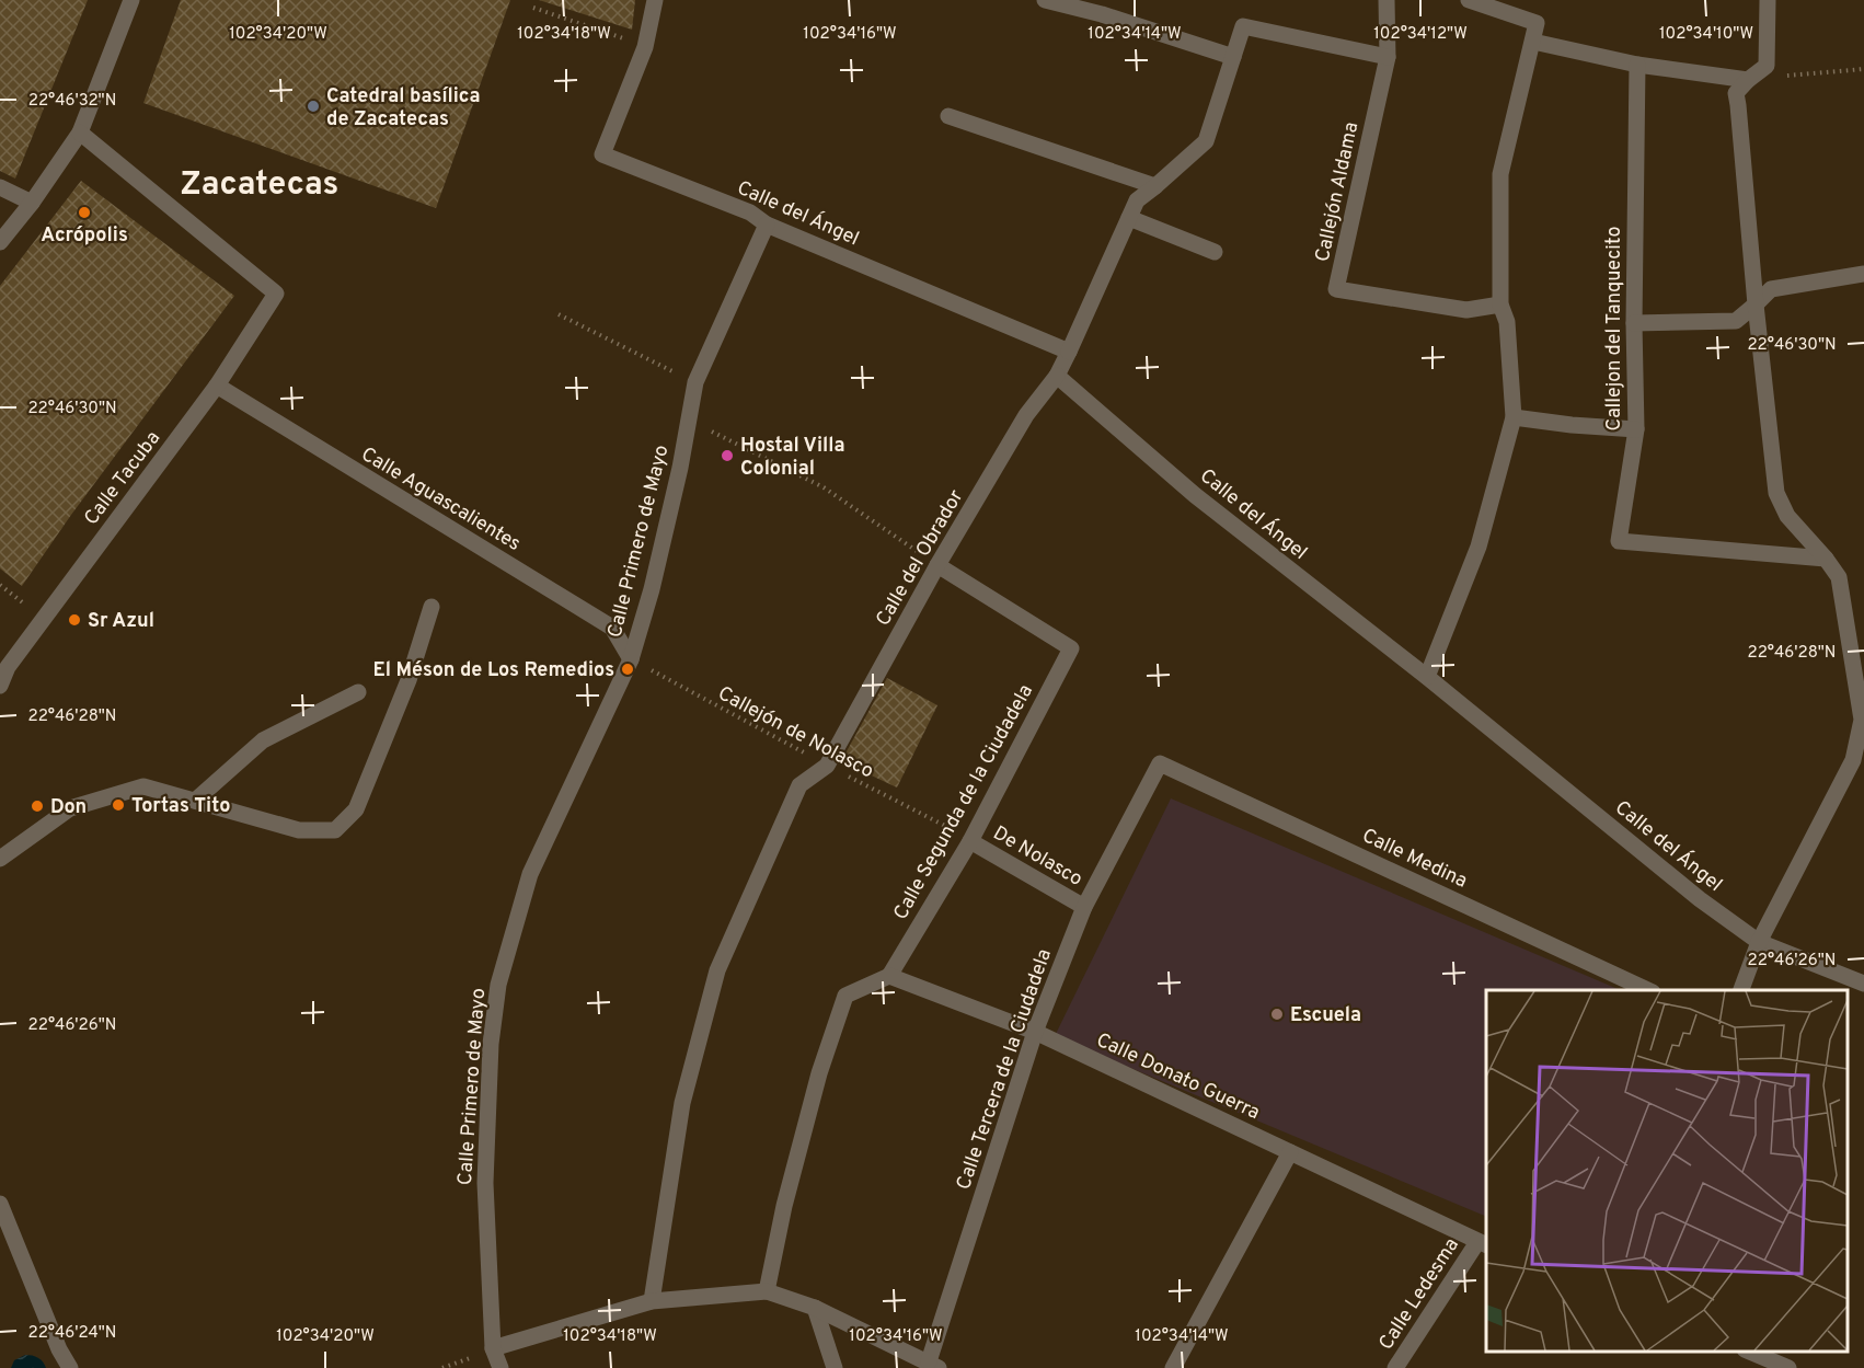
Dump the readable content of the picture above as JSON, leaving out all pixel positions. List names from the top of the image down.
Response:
{
  "streets": {
    "street": [
      "Callejón Aldama",
      "Calle del Ángel",
      "Callejon del Tanquecito",
      "Calle Tacuba",
      "Calle Aguascalientes",
      "Calle Primero de Mayo",
      "Calle del Obrador",
      "Calle Segunda de la Ciudadela",
      "De Nolasco",
      "Calle Medina",
      "Calle Tercera de la Ciudadela",
      "Calle Donato Guerra",
      "Calle Ledesma"
    ],
    "path": ["Callejón de Nolasco"]
  },
  "crossings": [
    ["Calle del Ángel", "Calle Primero de Mayo"],
    ["Calle del Ángel", "Calle del Obrador"],
    ["Calle Tacuba", "Calle Aguascalientes"],
    ["Calle Aguascalientes", "Calle Primero de Mayo"],
    ["Calle Aguascalientes", "Callejón de Nolasco"],
    ["Calle Primero de Mayo", "Callejón de Nolasco"],
    ["Calle del Obrador", "Callejón de Nolasco"],
    ["Calle del Obrador", "Calle Segunda de la Ciudadela"],
    ["Calle Segunda de la Ciudadela", "De Nolasco"],
    ["Calle Segunda de la Ciudadela", "Calle Donato Guerra"],
    ["De Nolasco", "Calle Tercera de la Ciudadela"],
    ["Calle Medina", "Calle Tercera de la Ciudadela"],
    ["Calle Tercera de la Ciudadela", "Calle Donato Guerra"],
    ["Calle Donato Guerra", "Calle Ledesma"]
  ],
  "districts": ["Zacatecas"],
  "places": [
    "Catedral basílica de Zacatecas",
    "Acrópolis",
    "Hostal Villa Colonial",
    "Sr Azul",
    "El Méson de Los Remedios",
    "Tortas Tito",
    "Don",
    "Escuela"
  ],
  "coordinates": [
    "102°34'20\"W",
    "102°34'18\"W",
    "102°34'16\"W",
    "102°34'14\"W",
    "102°34'12\"W",
    "102°34'10\"W",
    "22°46'32\"N",
    "22°46'30\"N",
    "22°46'28\"N",
    "22°46'26\"N",
    "22°46'24\"N"
  ]
}
